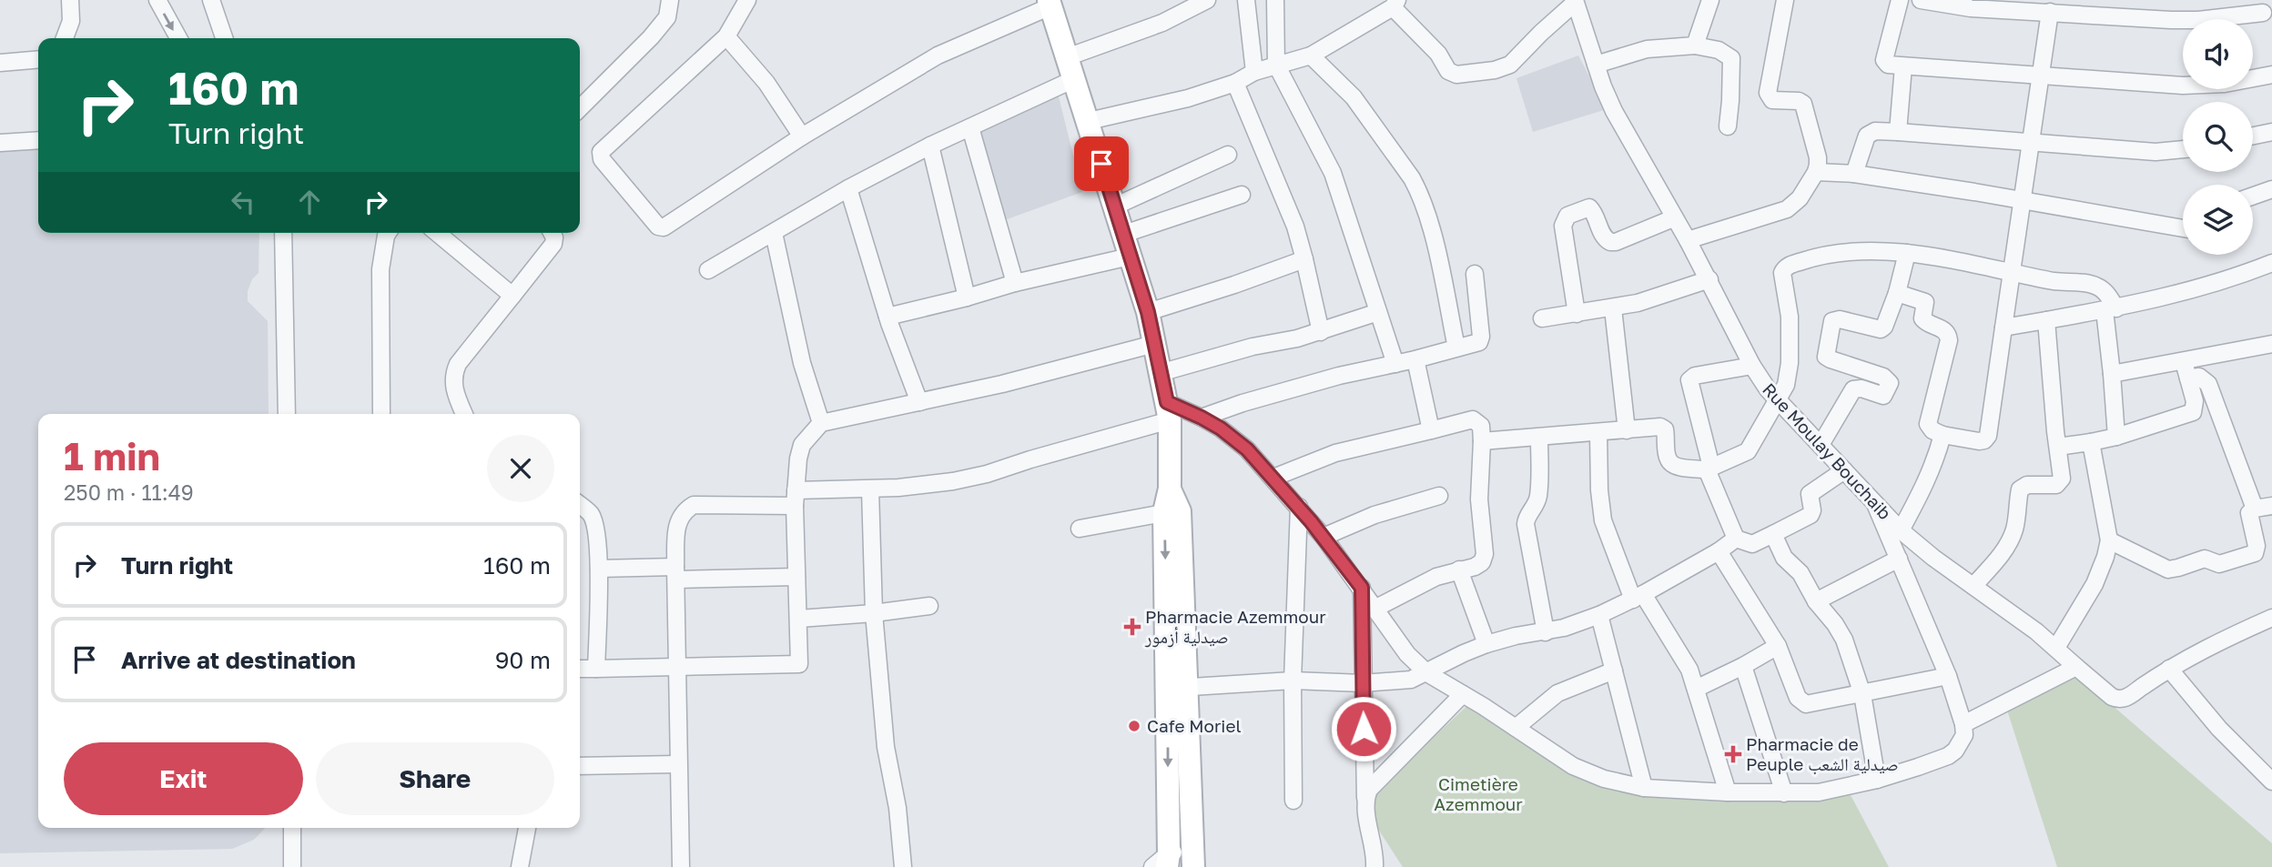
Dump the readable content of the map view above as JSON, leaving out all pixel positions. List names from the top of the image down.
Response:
{
  "streets": {
    "street": ["Rue Moulay Bouchaib"]
  },
  "parks": ["Cimetière Azemmour"],
  "places": {
    "health": ["Pharmacie Azemmour صيدلية أزمور", "Pharmacie de Peuple صيدلية الشعب"],
    "other": ["Cafe Moriel"]
  },
  "page": {
    "turn": ["160 m", "Turn right"],
    "heading": ["1 min", "250 m · 11:49"],
    "list": [
      {
        "name": "Turn right",
        "value": "160 m"
      },
      {
        "name": "Arrive at destination",
        "value": "90 m"
      }
    ],
    "buttons": ["Exit", "Share"]
  }
}
